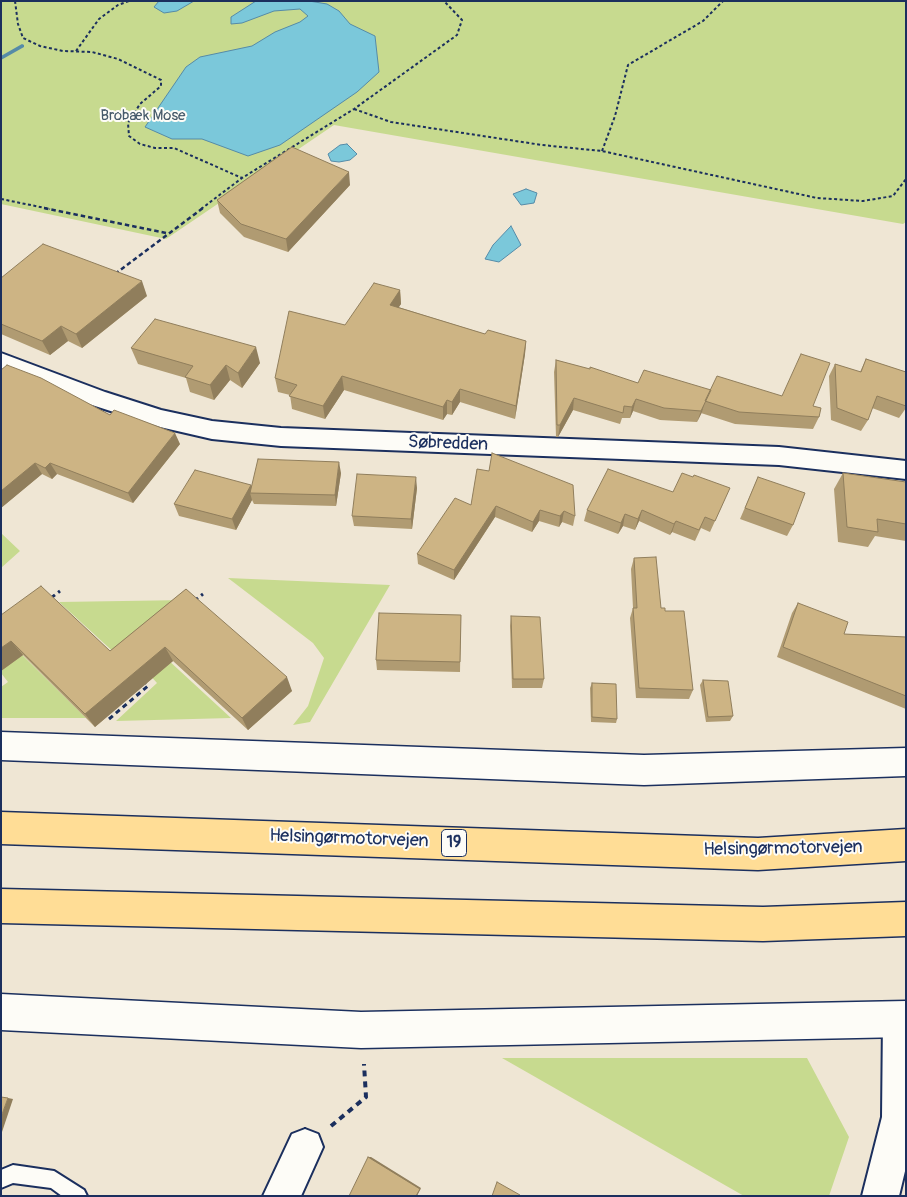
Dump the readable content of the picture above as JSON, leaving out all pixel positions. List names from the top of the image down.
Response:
{
  "streets": {
    "highway": ["Helsingørmotorvejen", "19"],
    "street": ["Søbredden"]
  },
  "parks": ["Brobæk Mose"]
}
